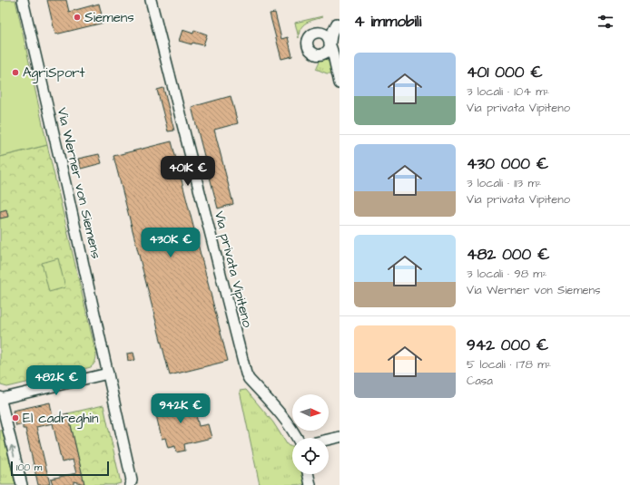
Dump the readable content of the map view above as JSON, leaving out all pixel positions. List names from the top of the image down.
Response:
{
  "streets": {
    "street": ["Via Werner von Siemens", "Via privata Vipiteno"]
  },
  "places": ["Siemens", "AgriSport", "El cadreghin"],
  "scale_bar": "100 m",
  "north": "right",
  "page": {
    "heading": "4 immobili",
    "list": [
      {
        "name": "401 000 €",
        "note": "3 locali · 104 m² · Via privata Vipiteno"
      },
      {
        "name": "430 000 €",
        "note": "3 locali · 113 m² · Via privata Vipiteno"
      },
      {
        "name": "482 000 €",
        "note": "3 locali · 98 m² · Via Werner von Siemens"
      },
      {
        "name": "942 000 €",
        "note": "5 locali · 178 m² · Casa"
      }
    ],
    "price": [
      "401K €",
      "430K €",
      "482K €",
      "942K €"
    ],
    "scale": "100 m"
  }
}
